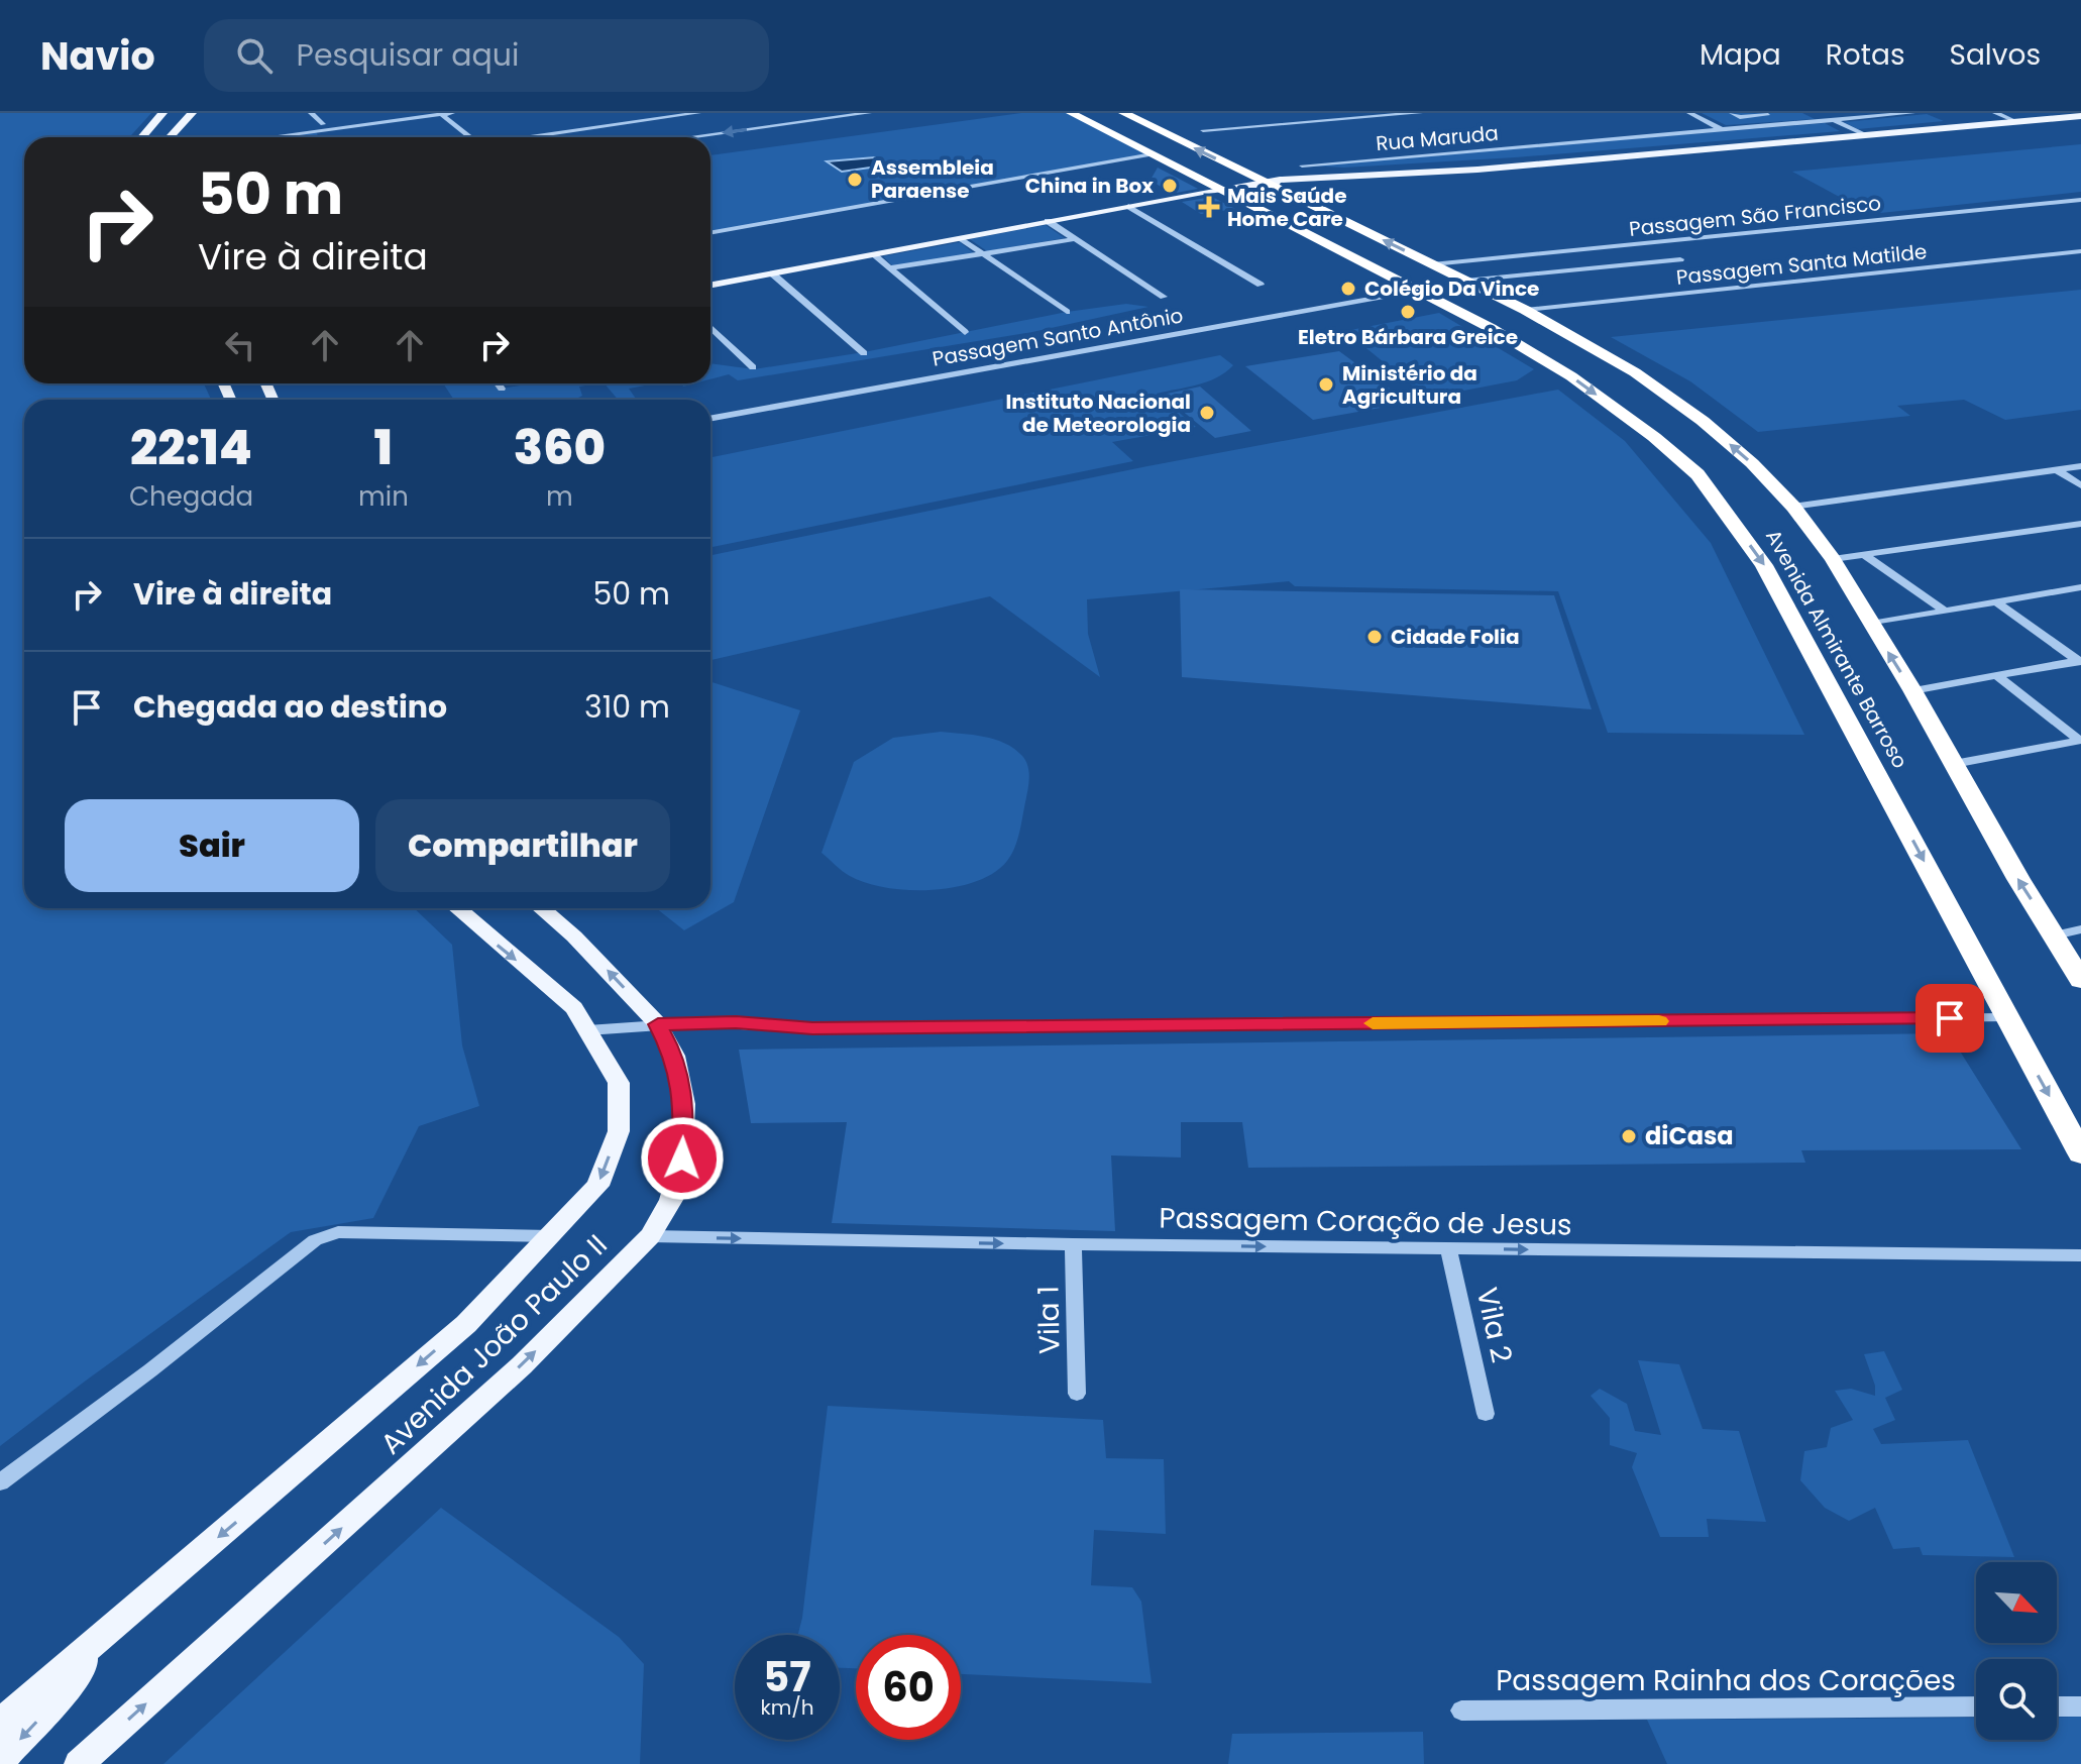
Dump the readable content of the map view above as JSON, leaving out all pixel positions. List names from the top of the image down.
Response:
{
  "streets": {
    "highway": ["Avenida Almirante Barroso"],
    "main road": ["Avenida João Paulo II"],
    "street": [
      "Rua Maruda",
      "Passagem São Francisco",
      "Passagem Santa Matilde",
      "Passagem Santo Antônio",
      "Passagem Coração de Jesus",
      "Vila 1",
      "Vila 2",
      "Passagem Rainha dos Corações"
    ]
  },
  "crossings": [
    ["Passagem São Francisco", "Avenida Almirante Barroso"],
    ["Passagem Santa Matilde", "Avenida Almirante Barroso"],
    ["Passagem Santo Antônio", "Avenida Almirante Barroso"],
    ["Passagem Coração de Jesus", "Vila 1"],
    ["Passagem Coração de Jesus", "Vila 2"],
    ["Passagem Coração de Jesus", "Avenida João Paulo II"]
  ],
  "one_way": ["Passagem Coração de Jesus"],
  "places": {
    "other": [
      "Assembleia Paraense",
      "China in Box",
      "Colégio Da Vince",
      "Eletro Bárbara Greice",
      "Ministério da Agricultura",
      "Instituto Nacional de Meteorologia",
      "Cidade Folia",
      "diCasa"
    ],
    "health": ["Mais Saúde Home Care"]
  },
  "north": "bottom right",
  "page": {
    "header": "Navio",
    "search": "Pesquisar aqui",
    "nav": ["Mapa", "Rotas", "Salvos"],
    "turn": ["50 m", "Vire à direita"],
    "eta": [
      "22:14",
      "Chegada",
      "1",
      "min",
      "360",
      "m"
    ],
    "list": [
      {
        "name": "Vire à direita",
        "value": "50 m"
      },
      {
        "name": "Chegada ao destino",
        "value": "310 m"
      }
    ],
    "buttons": ["Sair", "Compartilhar"],
    "speed": "57 km/h",
    "limit": "60"
  }
}
